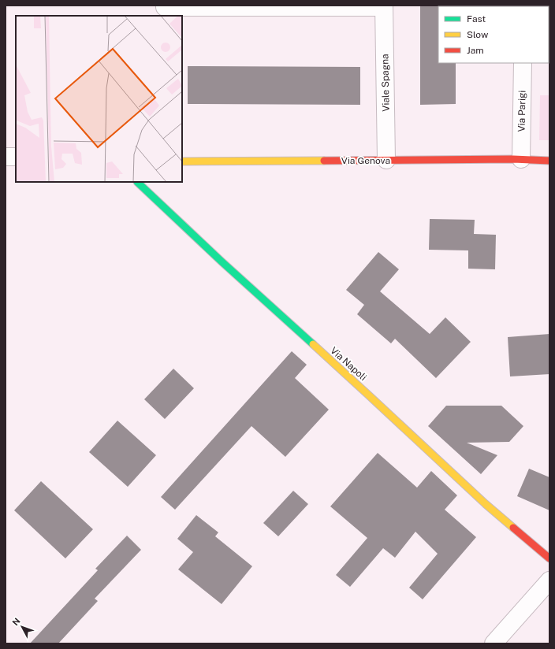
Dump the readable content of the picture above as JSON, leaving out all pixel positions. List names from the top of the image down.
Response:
{
  "streets": {
    "street": [
      "Viale Spagna",
      "Via Parigi",
      "Via Genova",
      "Via Napoli"
    ]
  },
  "crossings": [
    ["Viale Spagna", "Via Genova"],
    ["Via Parigi", "Via Genova"]
  ],
  "legend": ["Fast", "Slow", "Jam"],
  "north": "top left"
}
